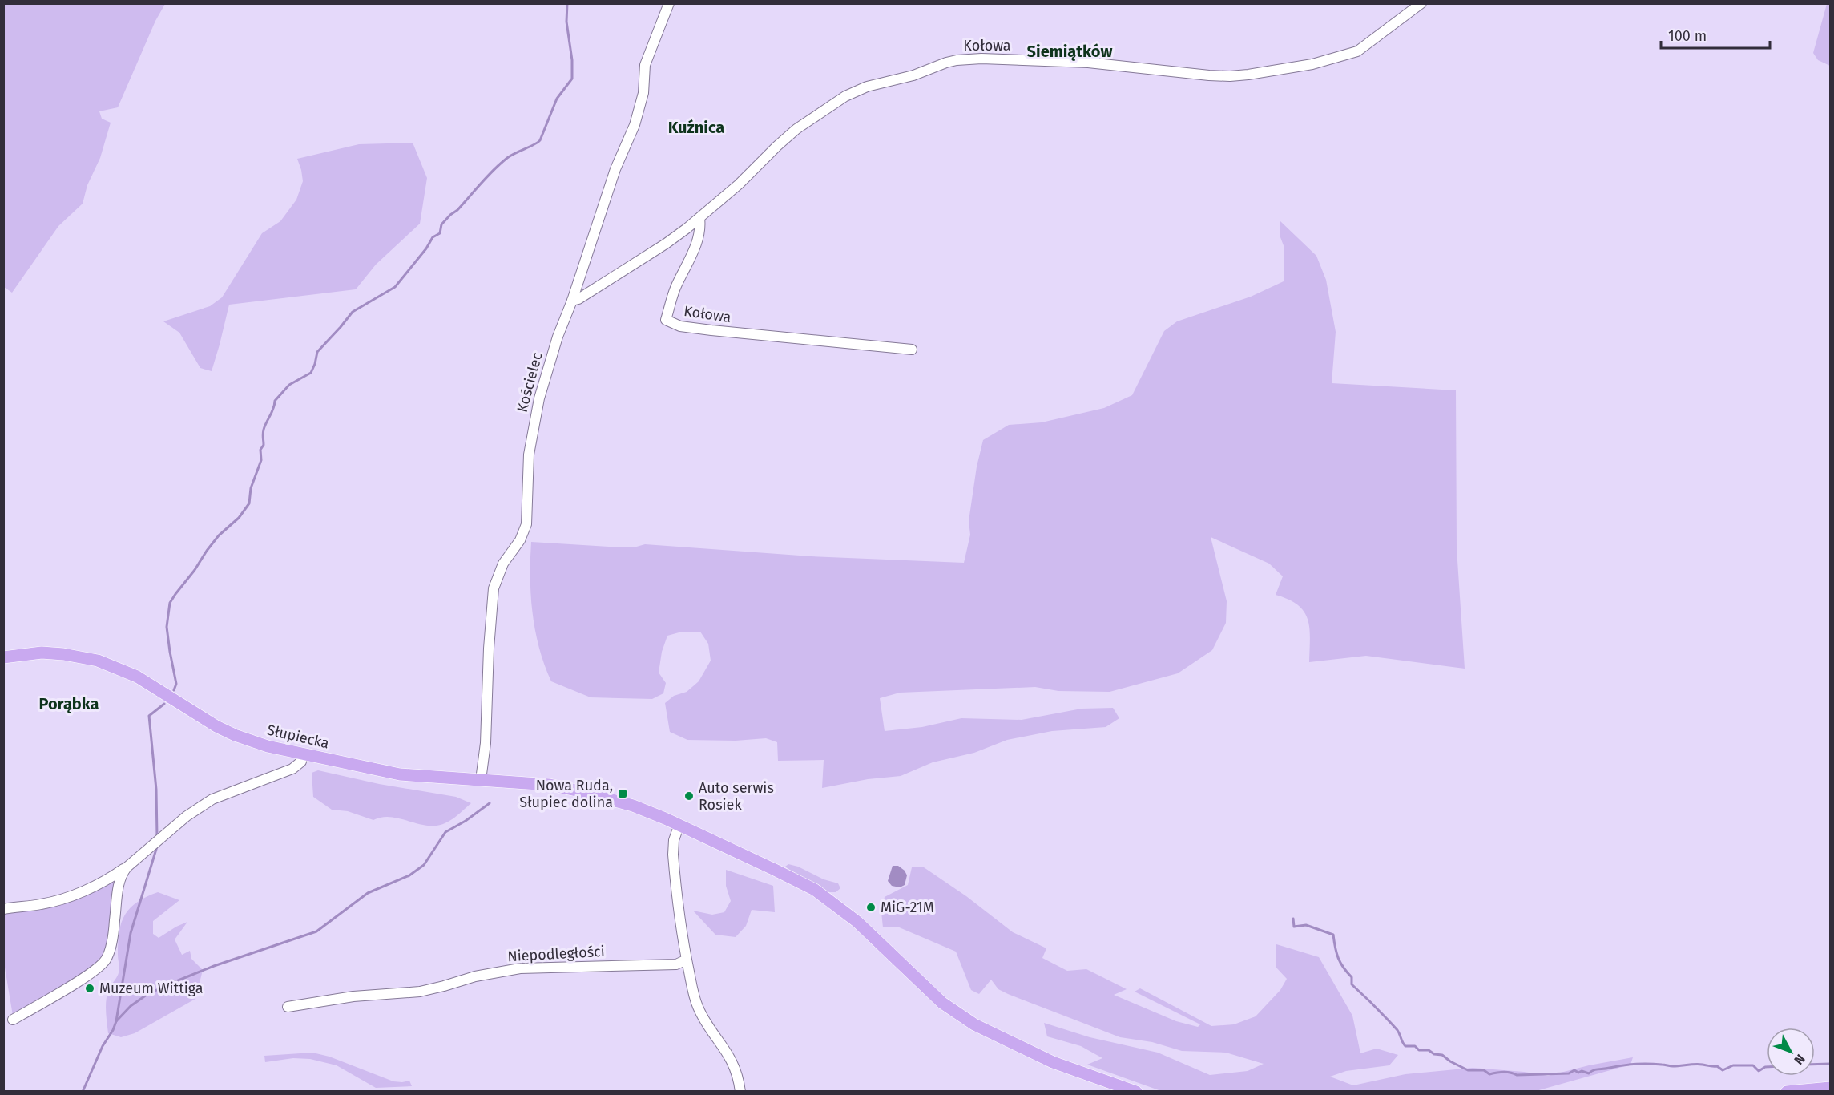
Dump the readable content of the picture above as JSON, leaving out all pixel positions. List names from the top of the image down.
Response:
{
  "streets": {
    "main road": ["Słupiecka"],
    "street": ["Kołowa", "Kościelec", "Niepodległości"]
  },
  "crossings": [
    ["Kołowa", "Kościelec"],
    ["Kościelec", "Słupiecka"]
  ],
  "districts": ["Siemiątków", "Kuźnica", "Porąbka"],
  "places": {
    "transit": ["Nowa Ruda, Słupiec dolina"],
    "other": ["Auto serwis Rosiek", "MiG-21M", "Muzeum Wittiga"]
  },
  "scale_bar": "100 m",
  "north": "bottom right"
}
